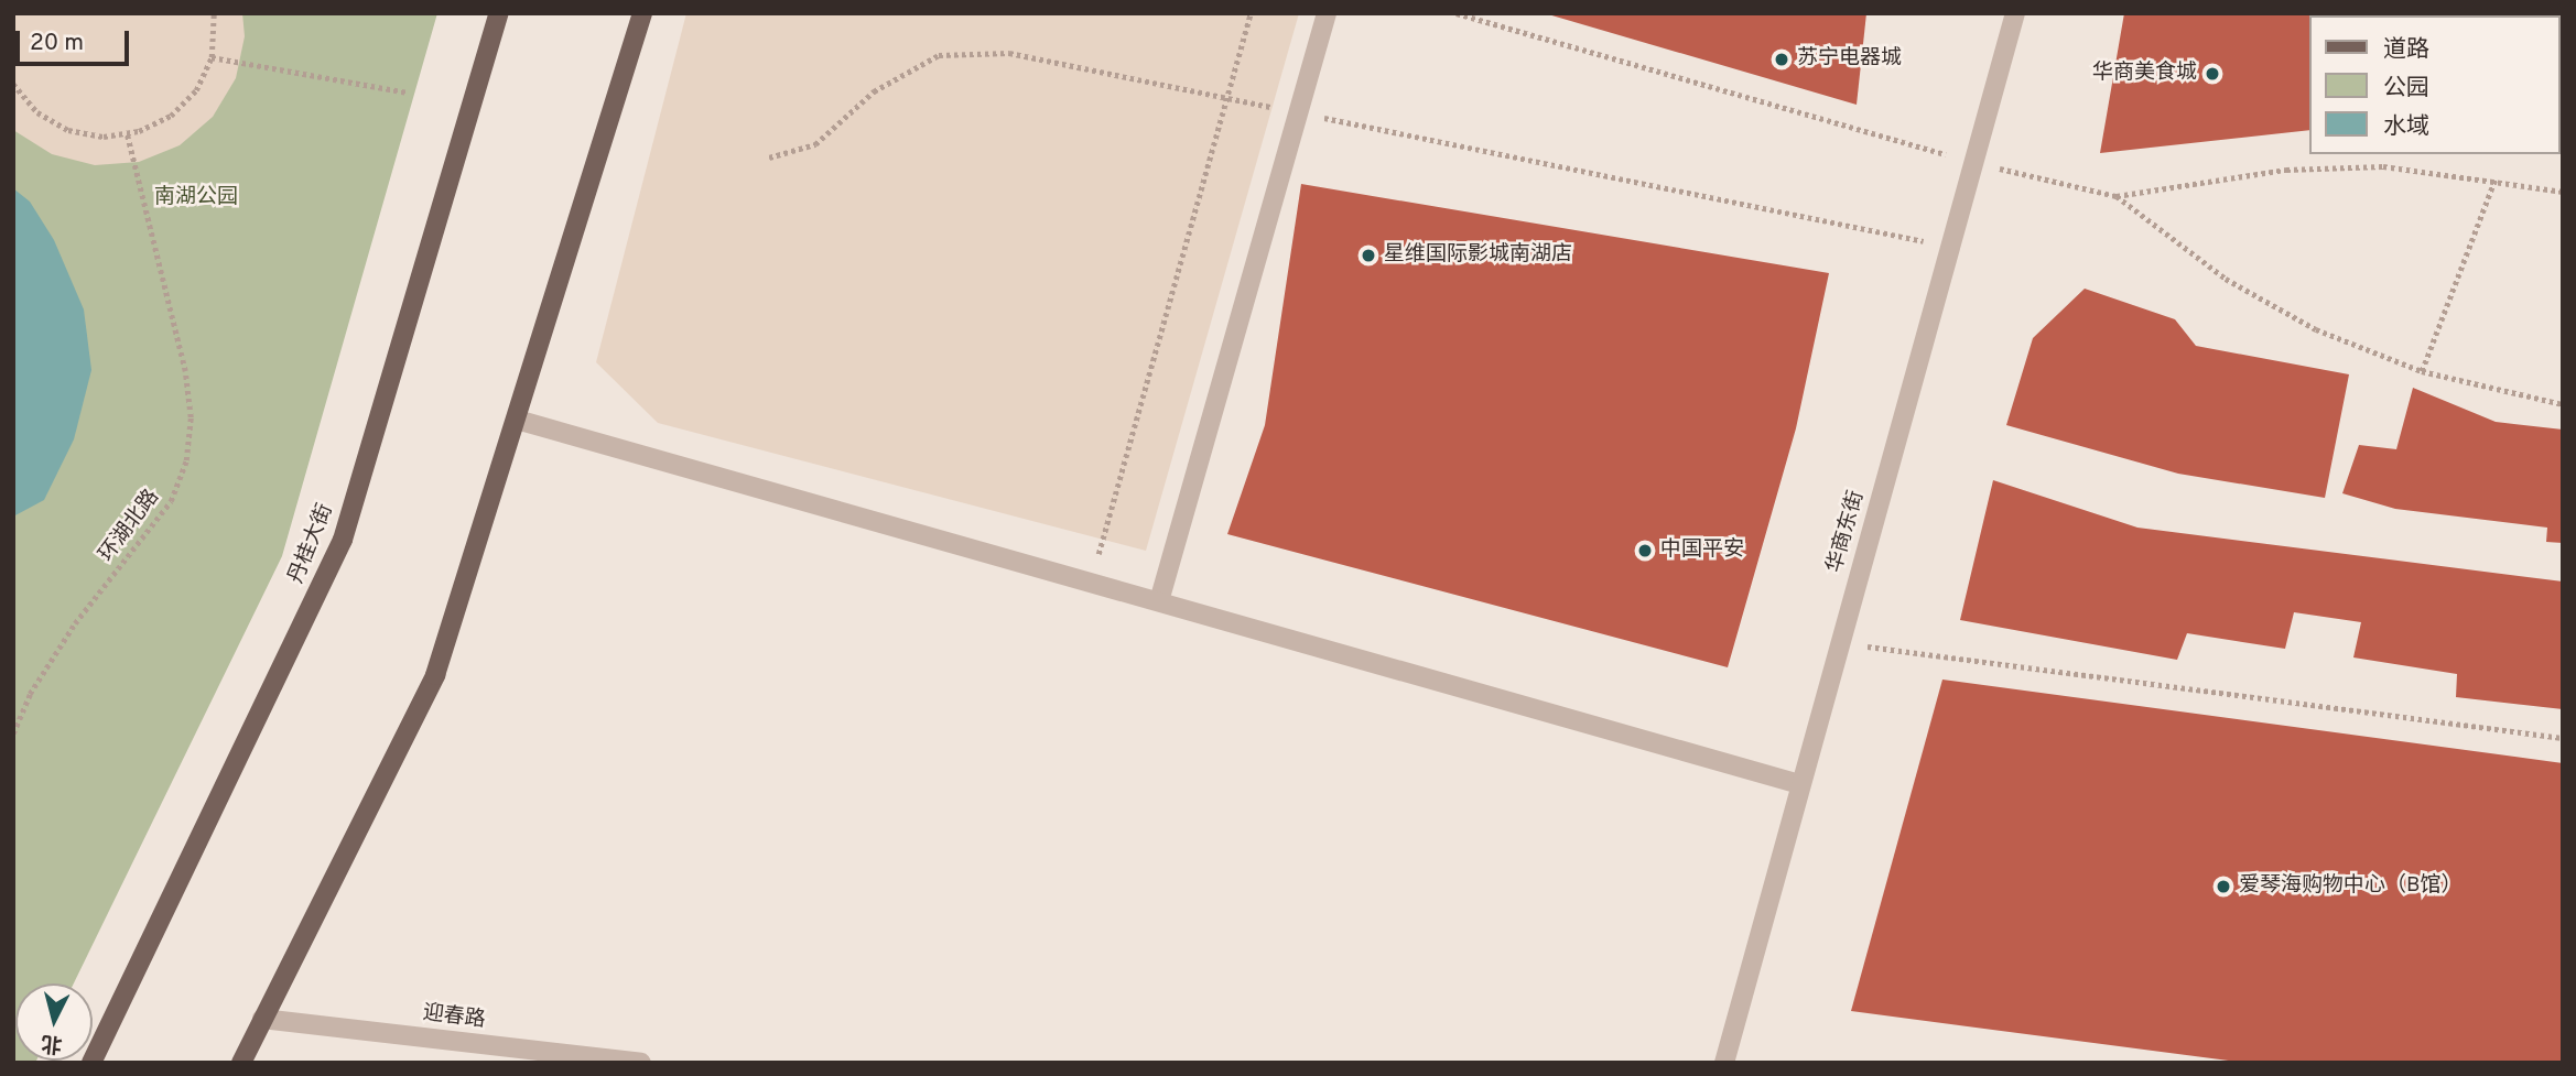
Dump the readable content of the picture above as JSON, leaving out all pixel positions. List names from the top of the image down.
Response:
{
  "streets": {
    "main road": ["丹桂大街"],
    "street": ["华商东街", "迎春路"],
    "path": ["环湖北路"]
  },
  "parks": ["南湖公园"],
  "places": [
    "苏宁电器城",
    "华商美食城",
    "星维国际影城南湖店",
    "中国平安",
    "爱琴海购物中心（B馆）"
  ],
  "legend": ["道路", "公园", "水域"],
  "scale_bar": "20 m",
  "north": "bottom"
}
